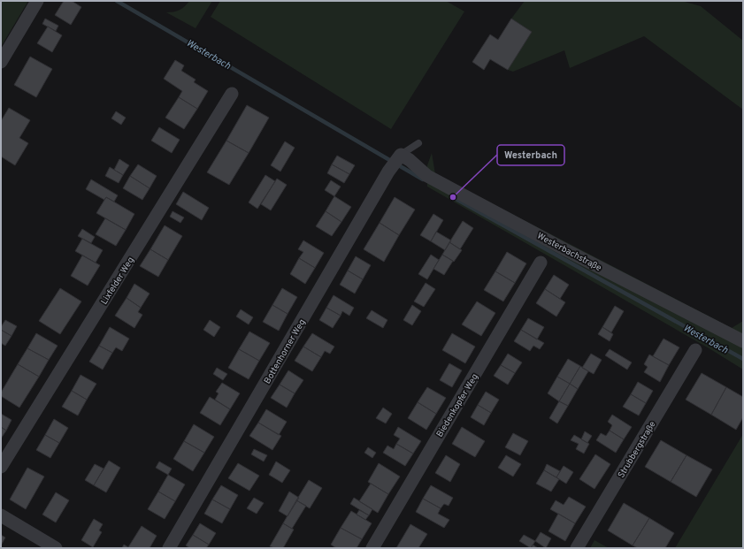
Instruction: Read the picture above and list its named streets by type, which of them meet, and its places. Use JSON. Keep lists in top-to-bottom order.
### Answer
{
  "streets": {
    "street": [
      "Westerbachstraße",
      "Lixfelder Weg",
      "Bottenhorner Weg",
      "Biedenkopfer Weg",
      "Strubbergstraße"
    ]
  },
  "crossings": [
    ["Westerbachstraße", "Bottenhorner Weg"]
  ],
  "water": ["Westerbach"],
  "places": ["Westerbach"]
}
